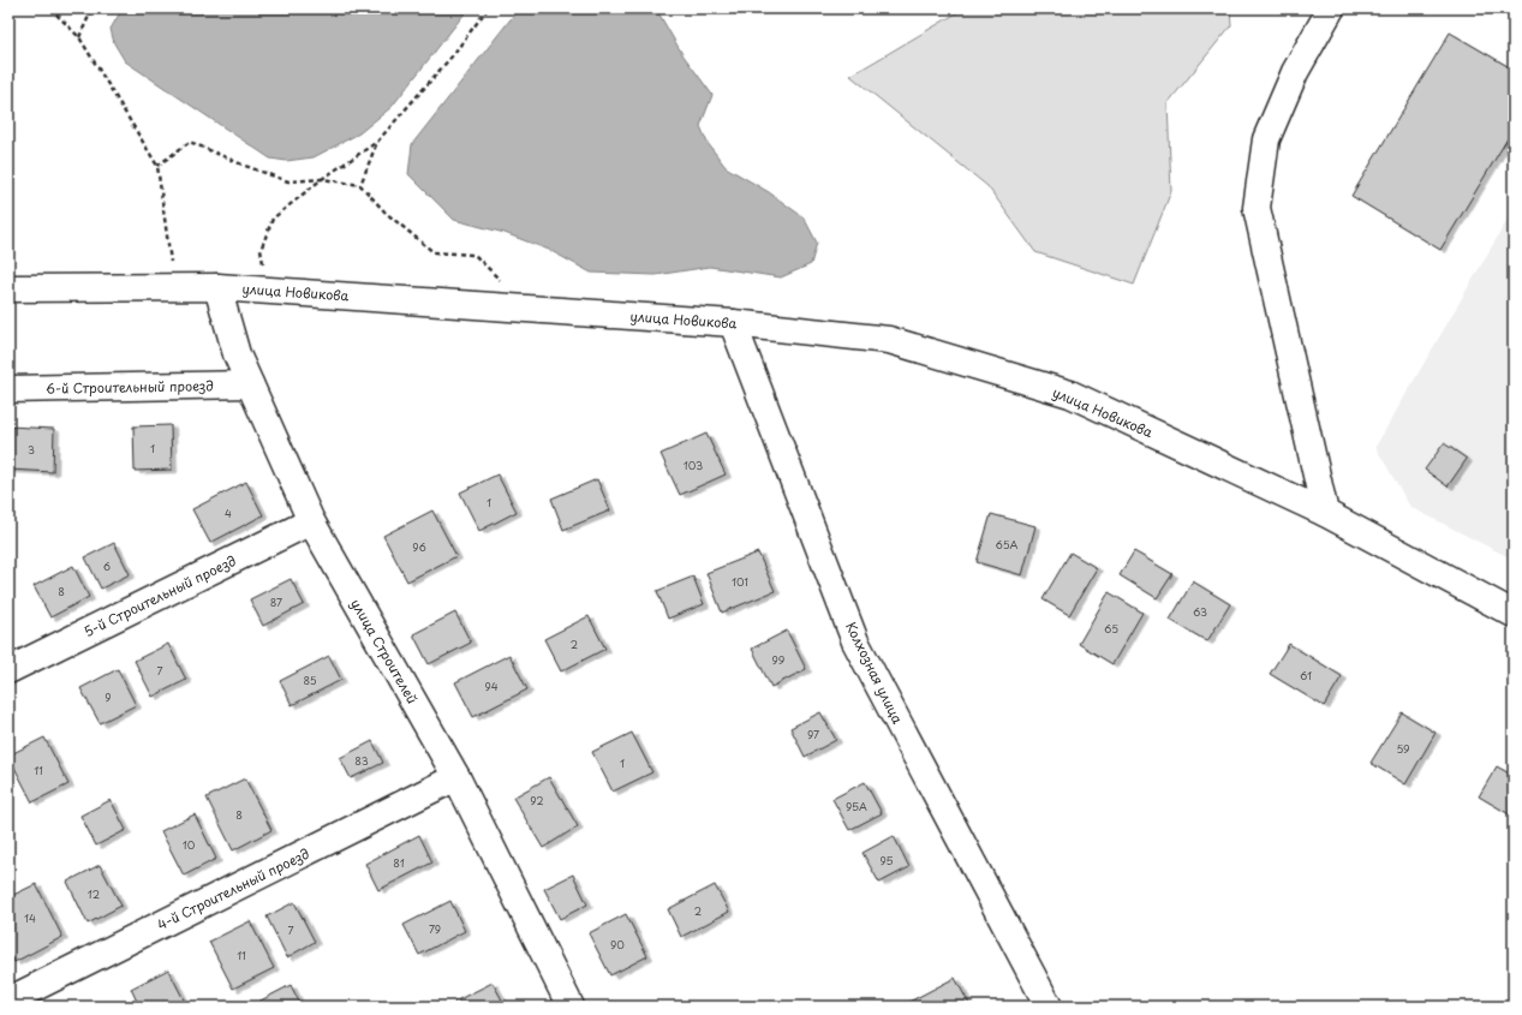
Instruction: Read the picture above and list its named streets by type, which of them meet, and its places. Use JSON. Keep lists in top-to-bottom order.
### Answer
{
  "streets": {
    "street": [
      "улица Новикова",
      "6-й Строительный проезд",
      "5-й Строительный проезд",
      "улица Строителей",
      "Колхозная улица",
      "4-й Строительный проезд"
    ]
  },
  "crossings": [
    ["улица Новикова", "улица Строителей"],
    ["улица Новикова", "Колхозная улица"],
    ["6-й Строительный проезд", "улица Строителей"],
    ["5-й Строительный проезд", "улица Строителей"],
    ["улица Строителей", "4-й Строительный проезд"]
  ],
  "house_numbers": [
    "1",
    "3",
    "103",
    "1",
    "4",
    "65А",
    "96",
    "6",
    "101",
    "8",
    "87",
    "63",
    "65",
    "2",
    "99",
    "7",
    "61",
    "85",
    "94",
    "9",
    "97",
    "59",
    "83",
    "1",
    "11",
    "92",
    "95А",
    "8",
    "10",
    "95",
    "81",
    "12",
    "2",
    "14",
    "79",
    "7",
    "90",
    "11"
  ]
}
